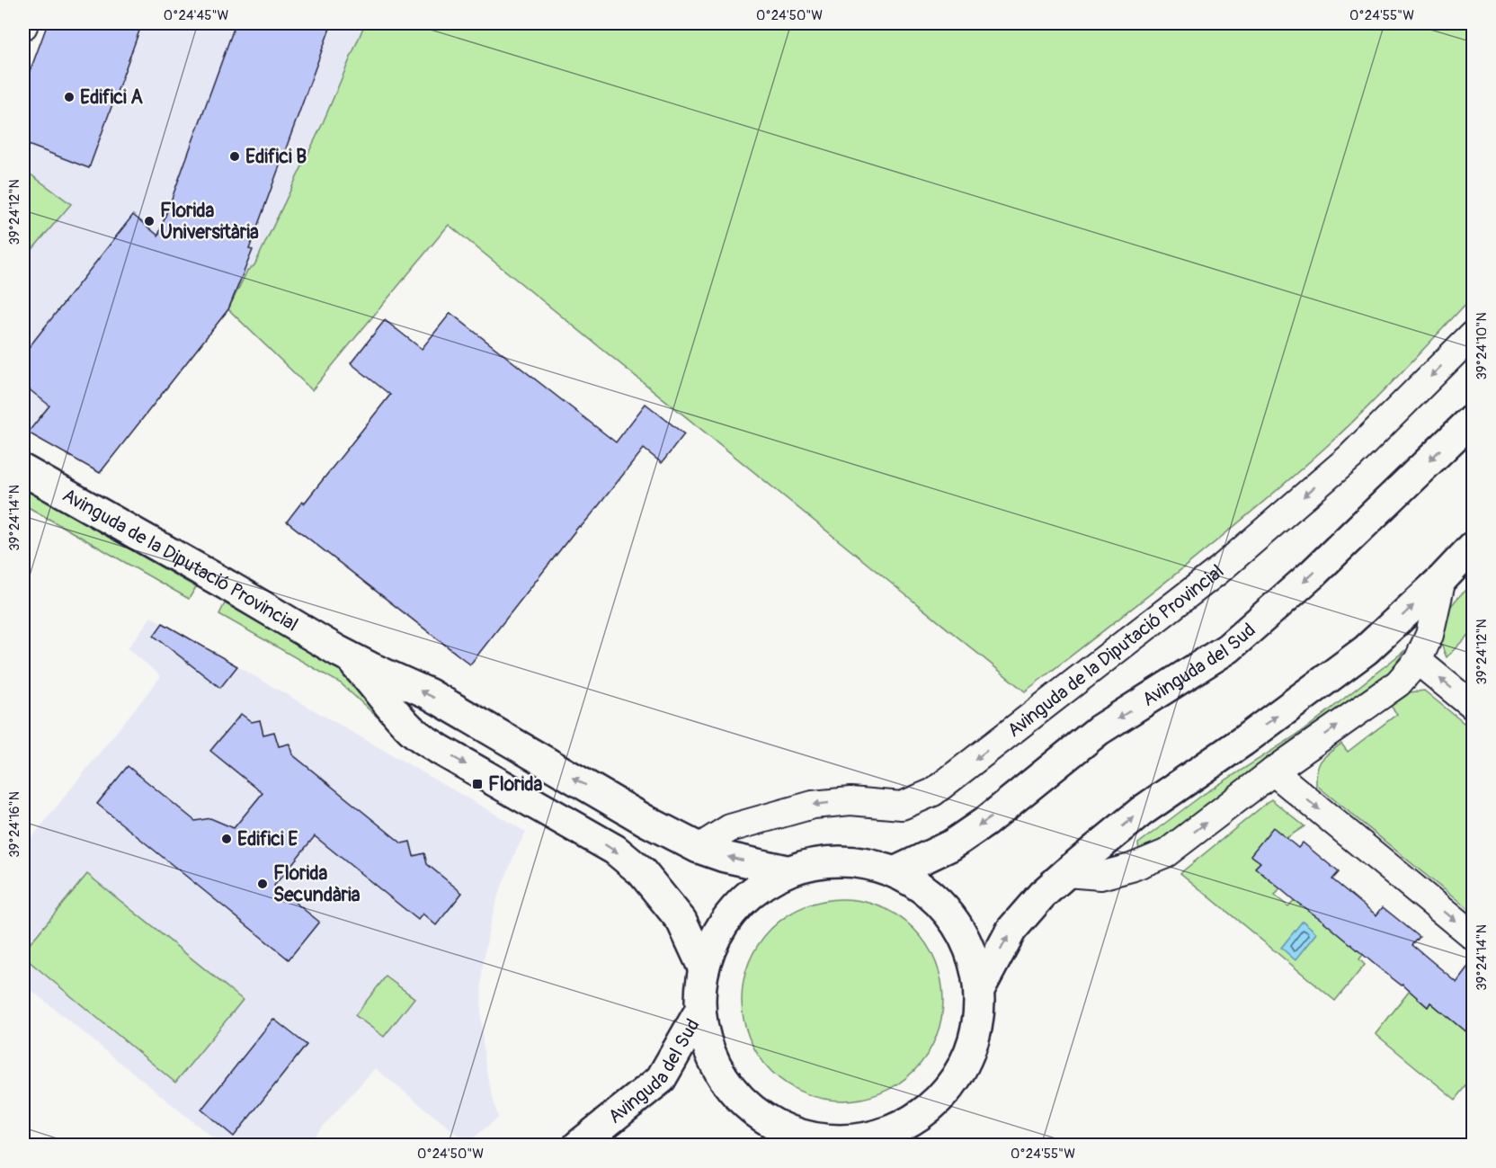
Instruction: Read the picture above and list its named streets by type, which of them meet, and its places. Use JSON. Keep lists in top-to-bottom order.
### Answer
{
  "streets": {
    "main road": ["Avinguda de la Diputació Provincial", "Avinguda del Sud"]
  },
  "places": {
    "other": [
      "Edifici A",
      "Edifici B",
      "Florida Universitària",
      "Edifici E",
      "Florida Secundària"
    ],
    "transit": ["Florida"]
  },
  "coordinates": [
    "0°24'45\"W",
    "0°24'50\"W",
    "0°24'55\"W",
    "39°24'12\"N",
    "39°24'10\"N",
    "39°24'14\"N",
    "39°24'16\"N"
  ]
}
